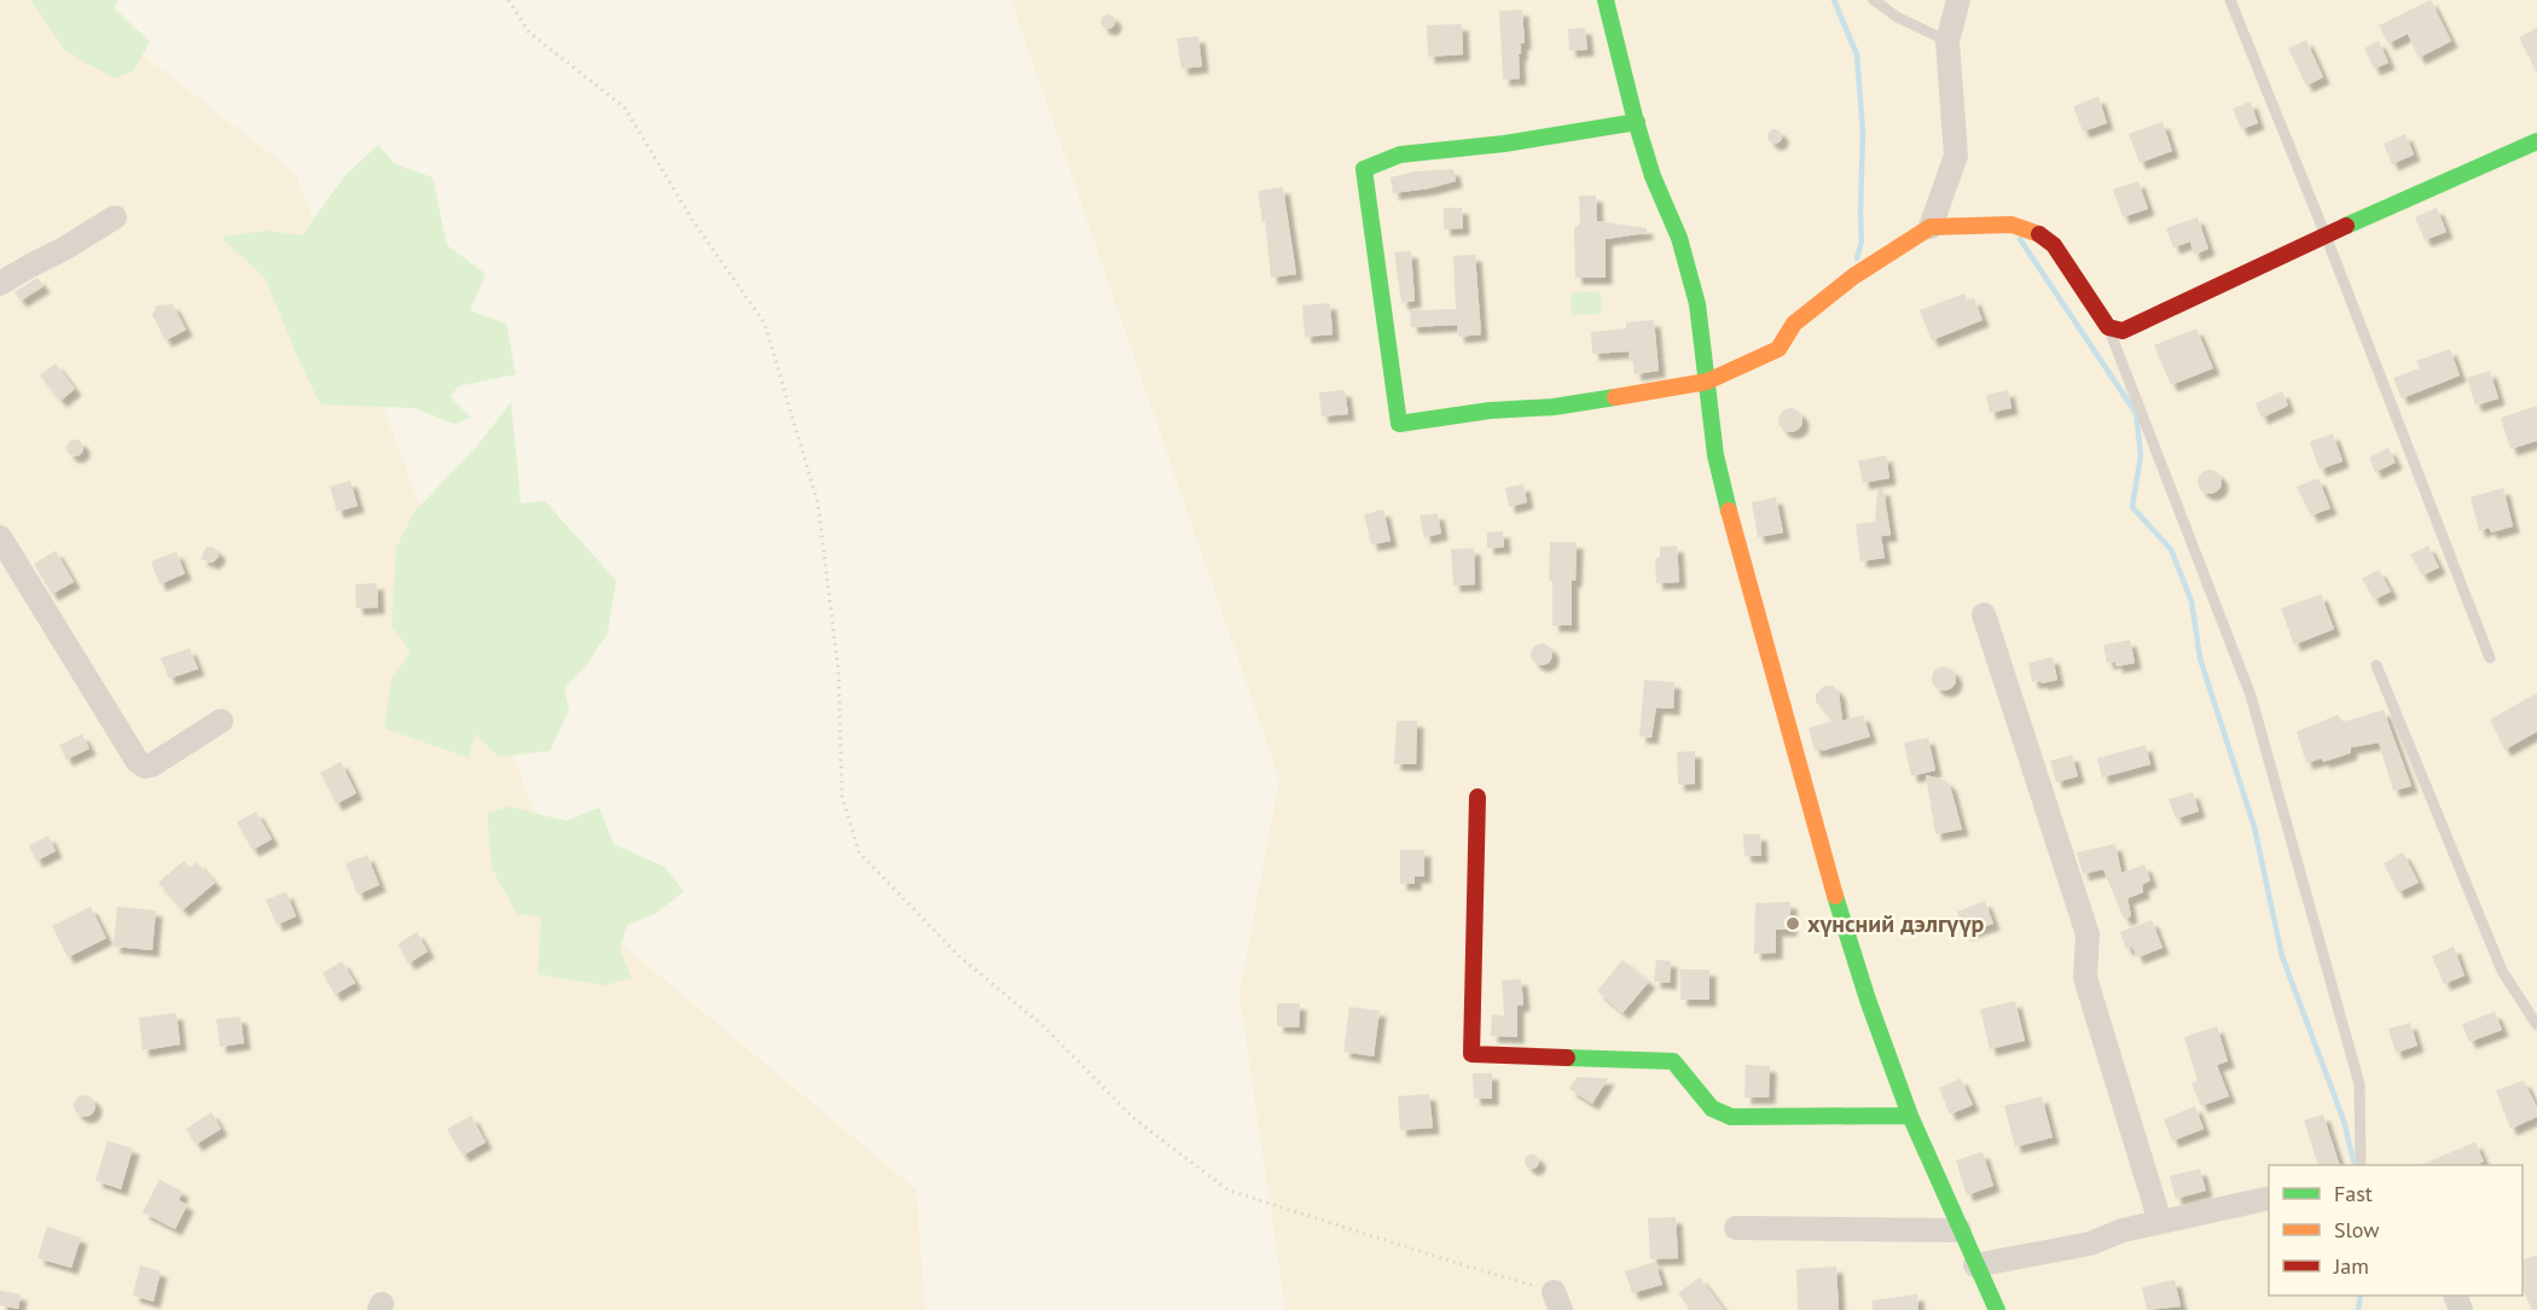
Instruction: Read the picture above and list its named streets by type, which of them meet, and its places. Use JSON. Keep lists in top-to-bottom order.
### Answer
{
  "places": ["хүнсний дэлгүүр"],
  "legend": ["Fast", "Slow", "Jam"]
}
